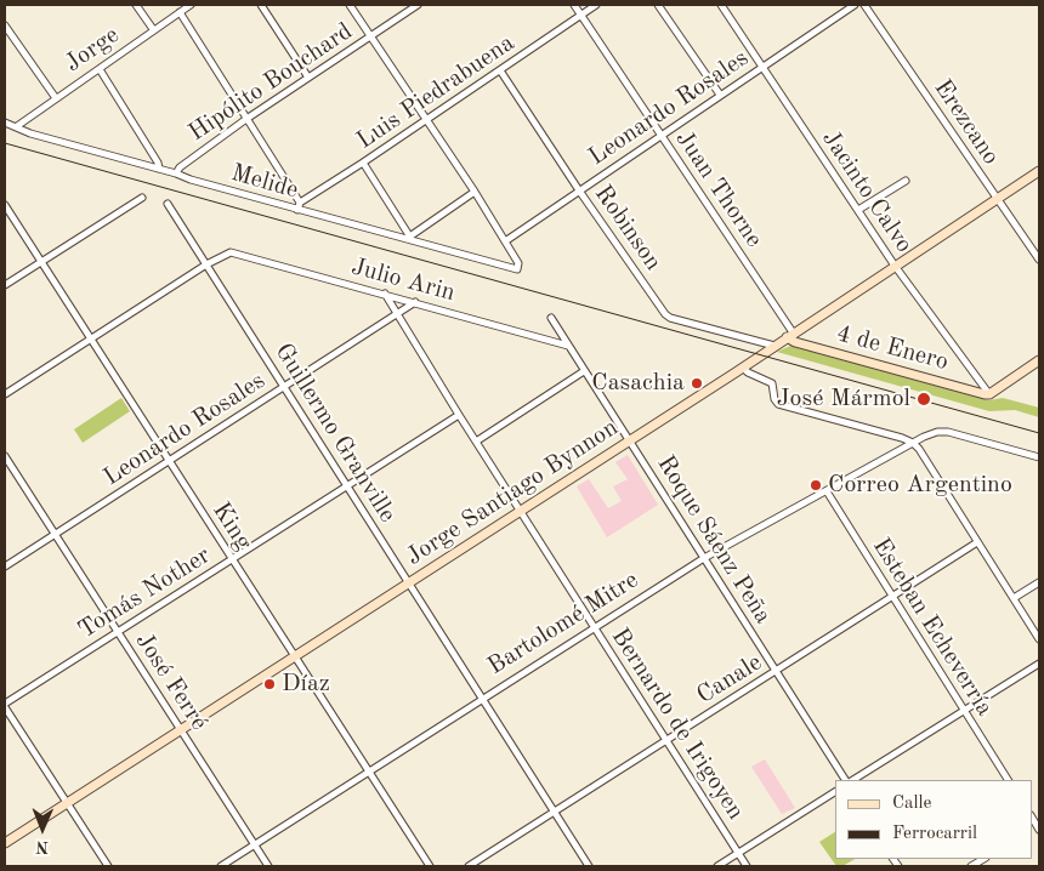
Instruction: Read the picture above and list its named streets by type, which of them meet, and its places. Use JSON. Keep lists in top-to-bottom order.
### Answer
{
  "streets": {
    "street": [
      "Jorge",
      "Hipólito Bouchard",
      "Luis Piedrabuena",
      "Leonardo Rosales",
      "Erezcano",
      "Melide",
      "Juan Thorne",
      "Jacinto Calvo",
      "Robinson",
      "Julio Arin",
      "4 de Enero",
      "Guillermo Granville",
      "Jorge Santiago Bynnon",
      "King",
      "Roque Sáenz Peña",
      "Tomás Nother",
      "Bartolomé Mitre",
      "Esteban Echeverría",
      "Canale",
      "José Ferré",
      "Bernardo de Irigoyen"
    ]
  },
  "crossings": [
    ["Jorge", "Melide"],
    ["Hipólito Bouchard", "Melide"],
    ["Luis Piedrabuena", "Melide"],
    ["Luis Piedrabuena", "Juan Thorne"],
    ["Luis Piedrabuena", "Robinson"],
    ["Leonardo Rosales", "Melide"],
    ["Leonardo Rosales", "Juan Thorne"],
    ["Leonardo Rosales", "Jacinto Calvo"],
    ["Leonardo Rosales", "Robinson"],
    ["Leonardo Rosales", "Julio Arin"],
    ["Leonardo Rosales", "Guillermo Granville"],
    ["Leonardo Rosales", "King"],
    ["Leonardo Rosales", "José Ferré"],
    ["Leonardo Rosales", "Bernardo de Irigoyen"],
    ["Erezcano", "Jorge Santiago Bynnon"],
    ["Juan Thorne", "4 de Enero"],
    ["Juan Thorne", "Jorge Santiago Bynnon"],
    ["Jacinto Calvo", "4 de Enero"],
    ["Jacinto Calvo", "Jorge Santiago Bynnon"],
    ["Robinson", "Jorge Santiago Bynnon"],
    ["Julio Arin", "Guillermo Granville"],
    ["Julio Arin", "Roque Sáenz Peña"],
    ["Julio Arin", "Bernardo de Irigoyen"],
    ["4 de Enero", "Jorge Santiago Bynnon"],
    ["Guillermo Granville", "Jorge Santiago Bynnon"],
    ["Guillermo Granville", "Tomás Nother"],
    ["Guillermo Granville", "Bartolomé Mitre"],
    ["Guillermo Granville", "Canale"],
    ["Jorge Santiago Bynnon", "King"],
    ["Jorge Santiago Bynnon", "Roque Sáenz Peña"],
    ["Jorge Santiago Bynnon", "José Ferré"],
    ["Jorge Santiago Bynnon", "Bernardo de Irigoyen"],
    ["King", "Tomás Nother"],
    ["King", "Bartolomé Mitre"],
    ["Roque Sáenz Peña", "Bartolomé Mitre"],
    ["Roque Sáenz Peña", "Canale"],
    ["Tomás Nother", "José Ferré"],
    ["Tomás Nother", "Bernardo de Irigoyen"],
    ["Bartolomé Mitre", "Esteban Echeverría"],
    ["Bartolomé Mitre", "José Ferré"],
    ["Bartolomé Mitre", "Bernardo de Irigoyen"],
    ["Esteban Echeverría", "Canale"],
    ["Canale", "Bernardo de Irigoyen"]
  ],
  "places": [
    "Casachia",
    "José Mármol",
    "Correo Argentino",
    "Díaz"
  ],
  "legend": ["Calle", "Ferrocarril"],
  "north": "bottom"
}
